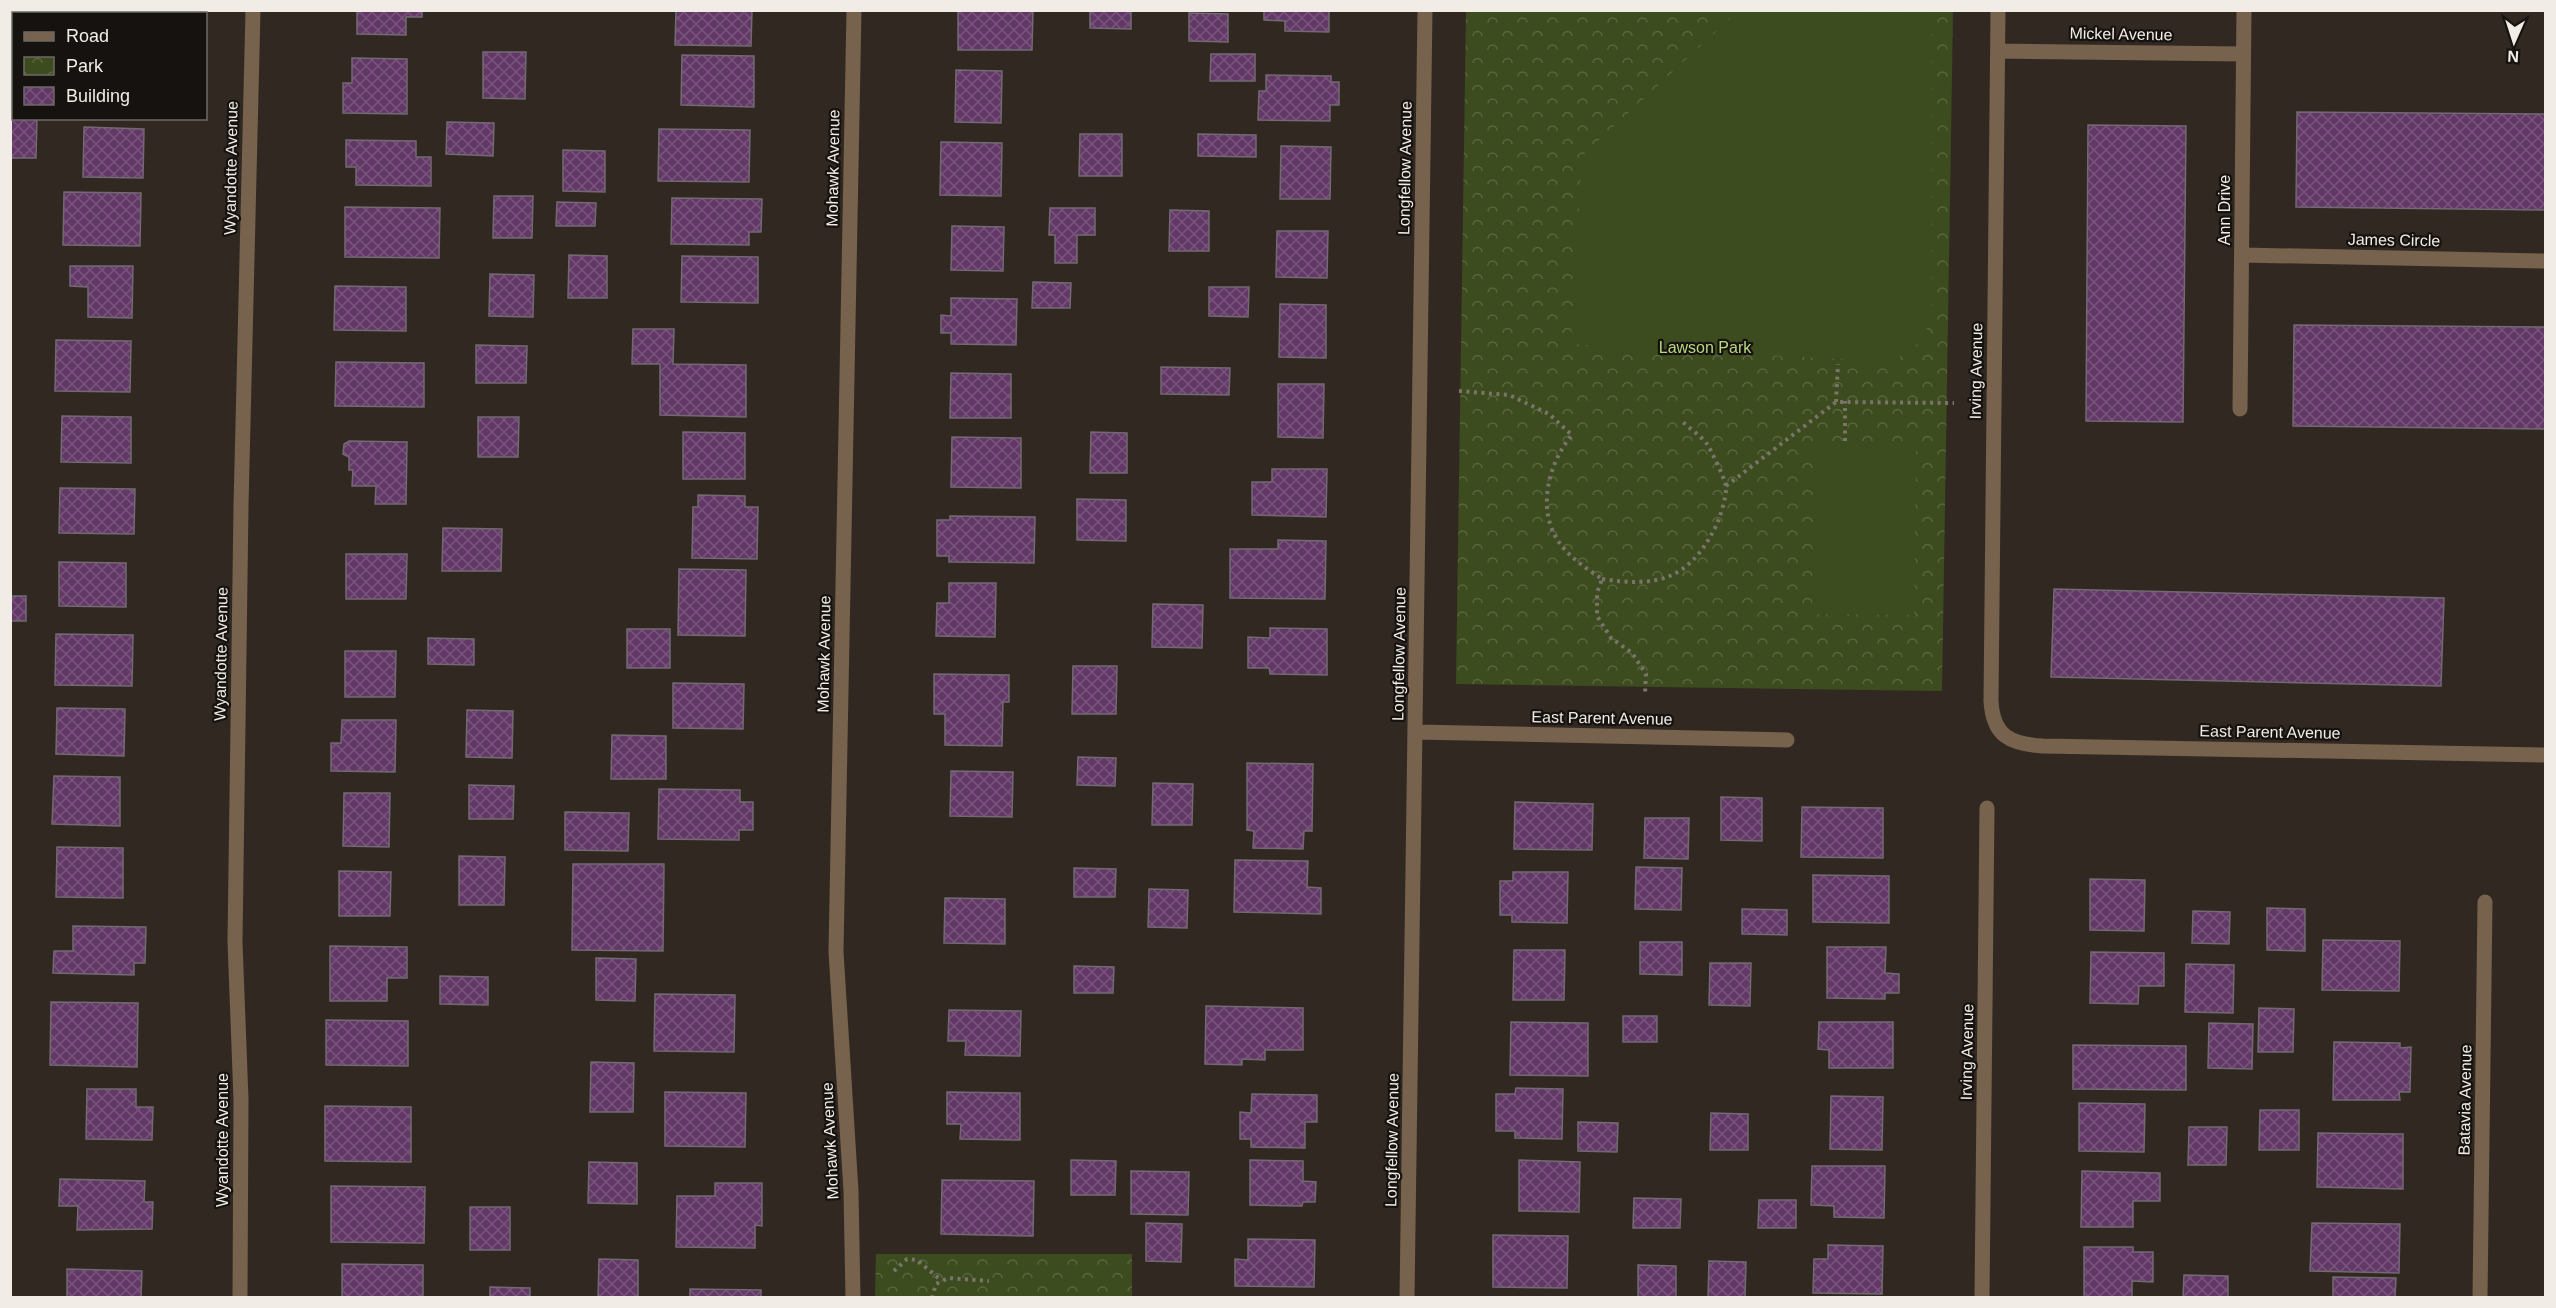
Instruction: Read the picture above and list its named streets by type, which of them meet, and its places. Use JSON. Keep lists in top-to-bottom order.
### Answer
{
  "streets": {
    "street": [
      "Mickel Avenue",
      "Wyandotte Avenue",
      "Mohawk Avenue",
      "Longfellow Avenue",
      "Ann Drive",
      "James Circle",
      "Irving Avenue",
      "East Parent Avenue",
      "Batavia Avenue"
    ]
  },
  "crossings": [
    ["Mickel Avenue", "Ann Drive"],
    ["Mickel Avenue", "Irving Avenue"],
    ["Longfellow Avenue", "East Parent Avenue"],
    ["Ann Drive", "James Circle"],
    ["Irving Avenue", "East Parent Avenue"]
  ],
  "parks": ["Lawson Park"],
  "legend": ["Road", "Park", "Building"],
  "north": "bottom"
}
